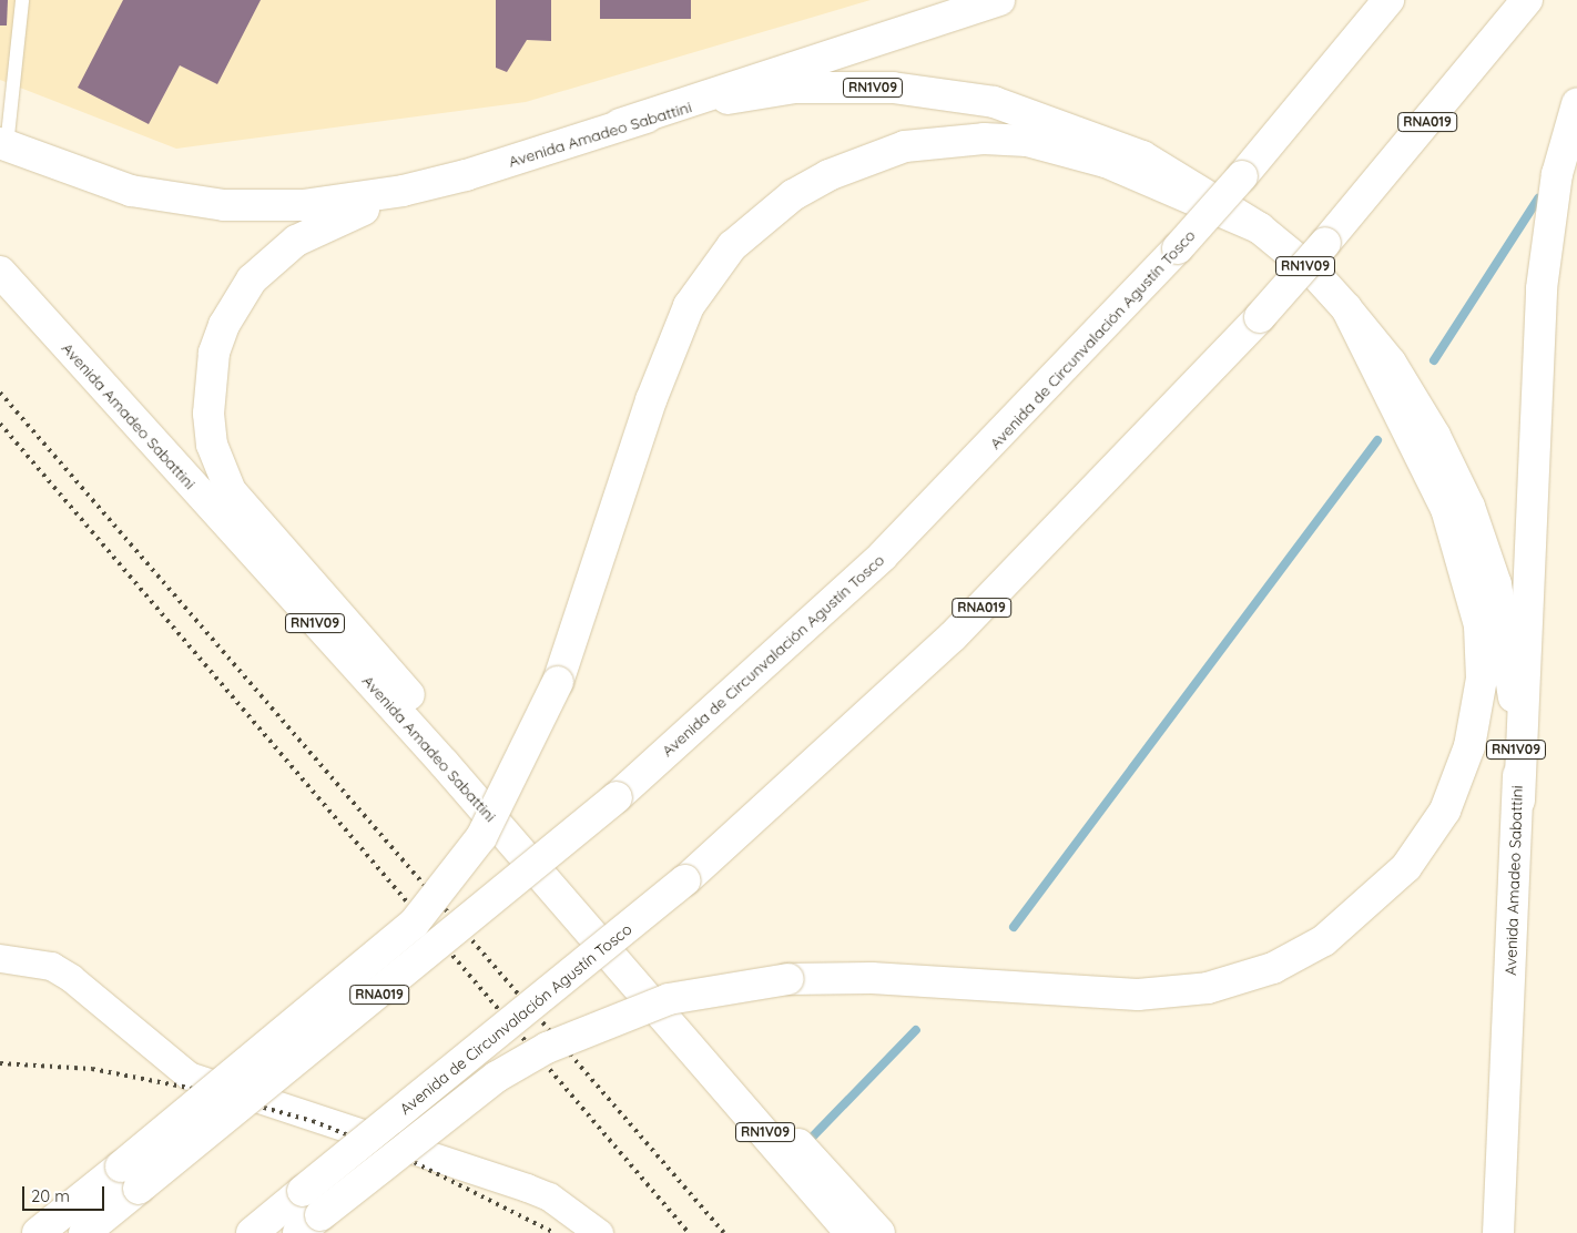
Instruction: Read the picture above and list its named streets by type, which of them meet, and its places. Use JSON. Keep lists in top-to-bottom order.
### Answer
{
  "streets": {
    "main road": [
      "RN1V09",
      "RNA019",
      "Avenida Amadeo Sabattini",
      "Avenida de Circunvalación Agustín Tosco"
    ]
  },
  "crossings": [
    ["Avenida Amadeo Sabattini", "Avenida de Circunvalación Agustín Tosco"]
  ],
  "scale_bar": "20 m"
}
